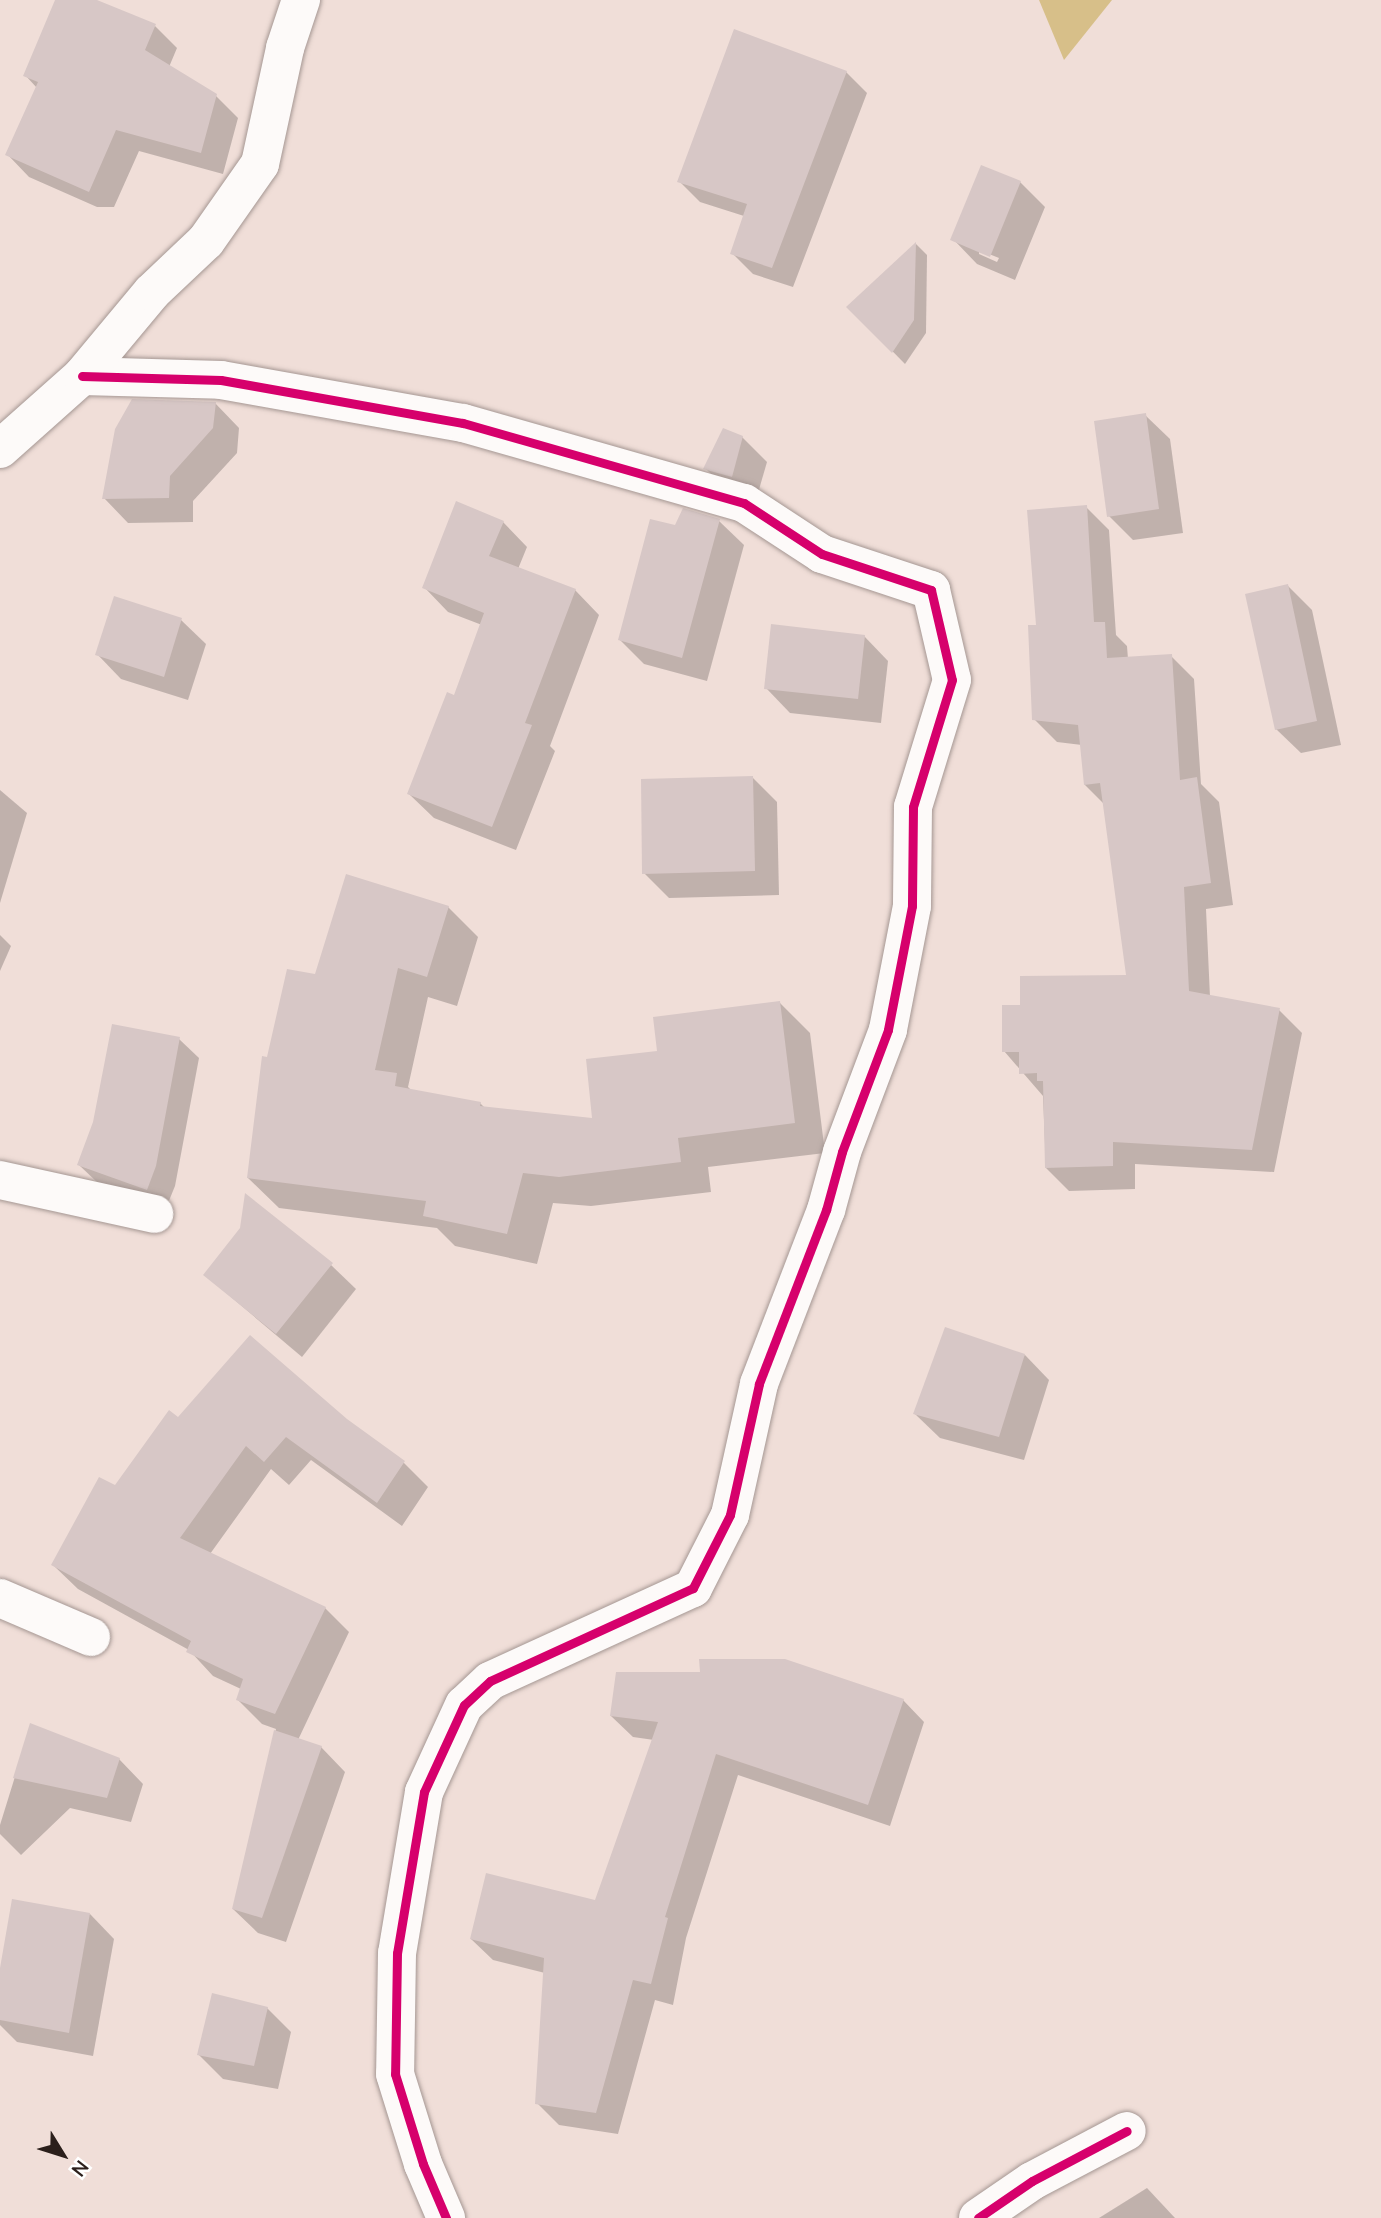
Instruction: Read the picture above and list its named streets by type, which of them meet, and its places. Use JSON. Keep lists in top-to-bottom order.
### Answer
{
  "north": "bottom right"
}
